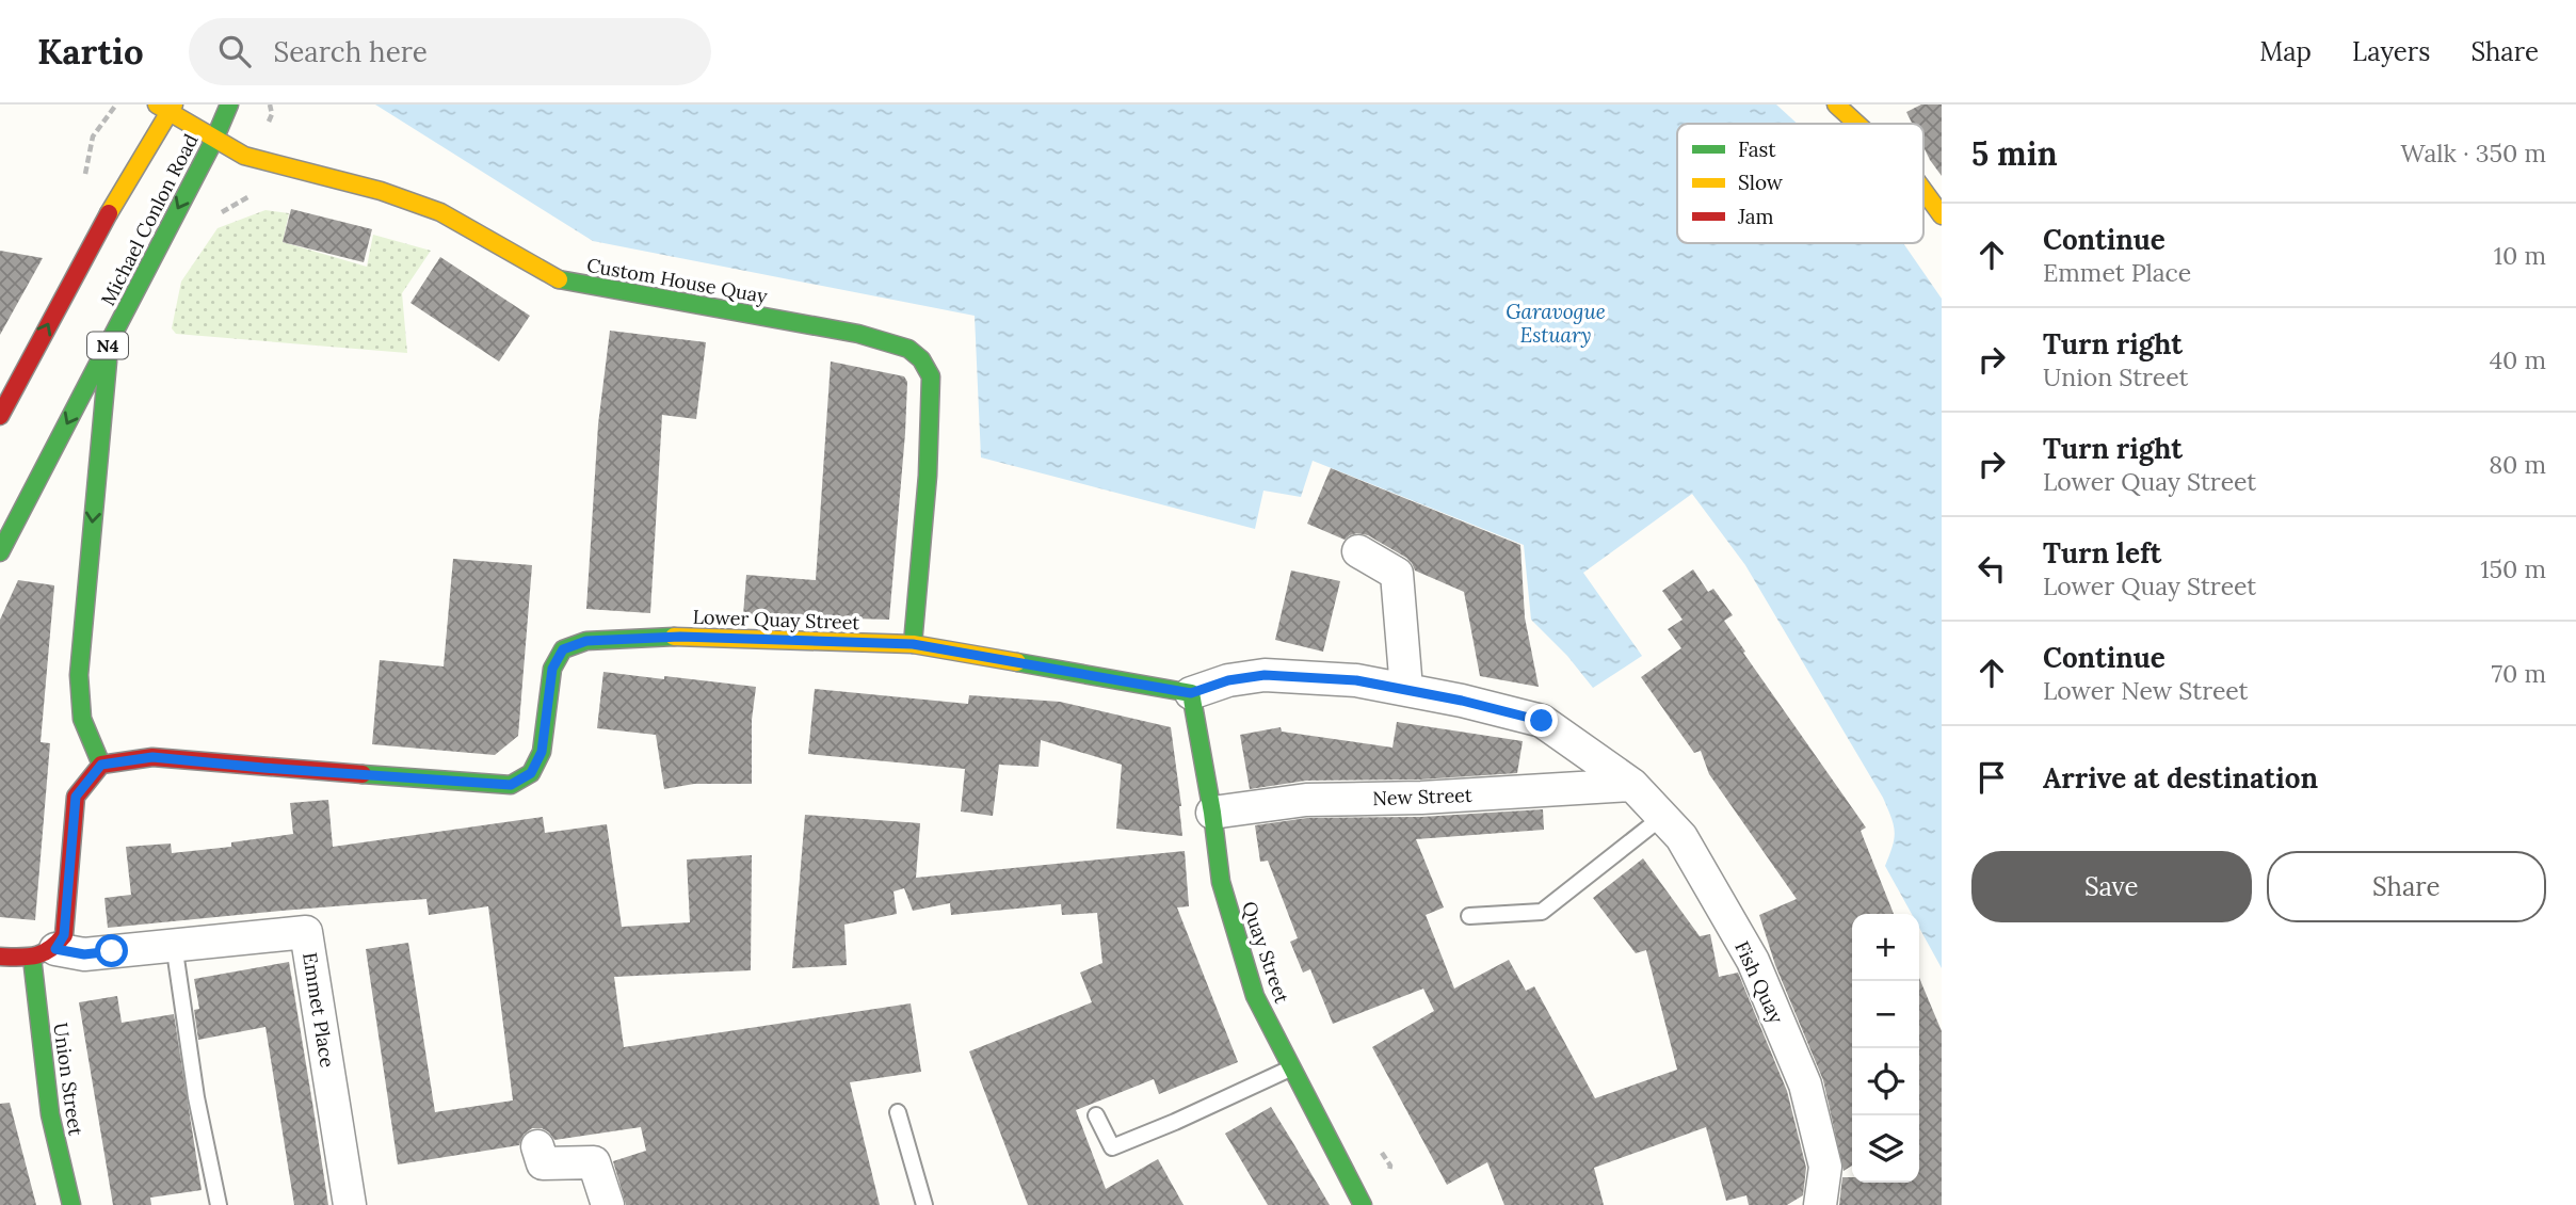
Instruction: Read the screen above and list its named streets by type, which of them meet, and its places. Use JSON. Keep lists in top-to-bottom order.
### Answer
{
  "streets": {
    "main road": [
      "Michael Conlon Road",
      "Custom House Quay",
      "N4",
      "Lower Quay Street",
      "Quay Street",
      "Union Street"
    ],
    "street": ["New Street", "Fish Quay", "Emmet Place"]
  },
  "crossings": [
    ["Michael Conlon Road", "Custom House Quay"],
    ["Michael Conlon Road", "N4"],
    ["Custom House Quay", "Lower Quay Street"],
    ["N4", "Lower Quay Street"],
    ["N4", "Union Street"],
    ["Lower Quay Street", "Quay Street"],
    ["Lower Quay Street", "Fish Quay"],
    ["Lower Quay Street", "Union Street"],
    ["New Street", "Quay Street"],
    ["New Street", "Fish Quay"],
    ["Quay Street", "Fish Quay"],
    ["Emmet Place", "Union Street"]
  ],
  "water": ["Garavogue Estuary"],
  "legend": ["Fast", "Slow", "Jam"],
  "page": {
    "header": "Kartio",
    "search": "Search here",
    "nav": ["Map", "Layers", "Share"],
    "heading": ["5 min", "Walk · 350 m"],
    "list": [
      ["Continue", "Emmet Place", "10 m"],
      ["Turn right", "Union Street", "40 m"],
      ["Turn right", "Lower Quay Street", "80 m"],
      ["Turn left", "Lower Quay Street", "150 m"],
      ["Continue", "Lower New Street", "70 m"],
      "Arrive at destination"
    ],
    "buttons": ["Save", "Share"],
    "map_buttons": ["+", "−"]
  }
}
